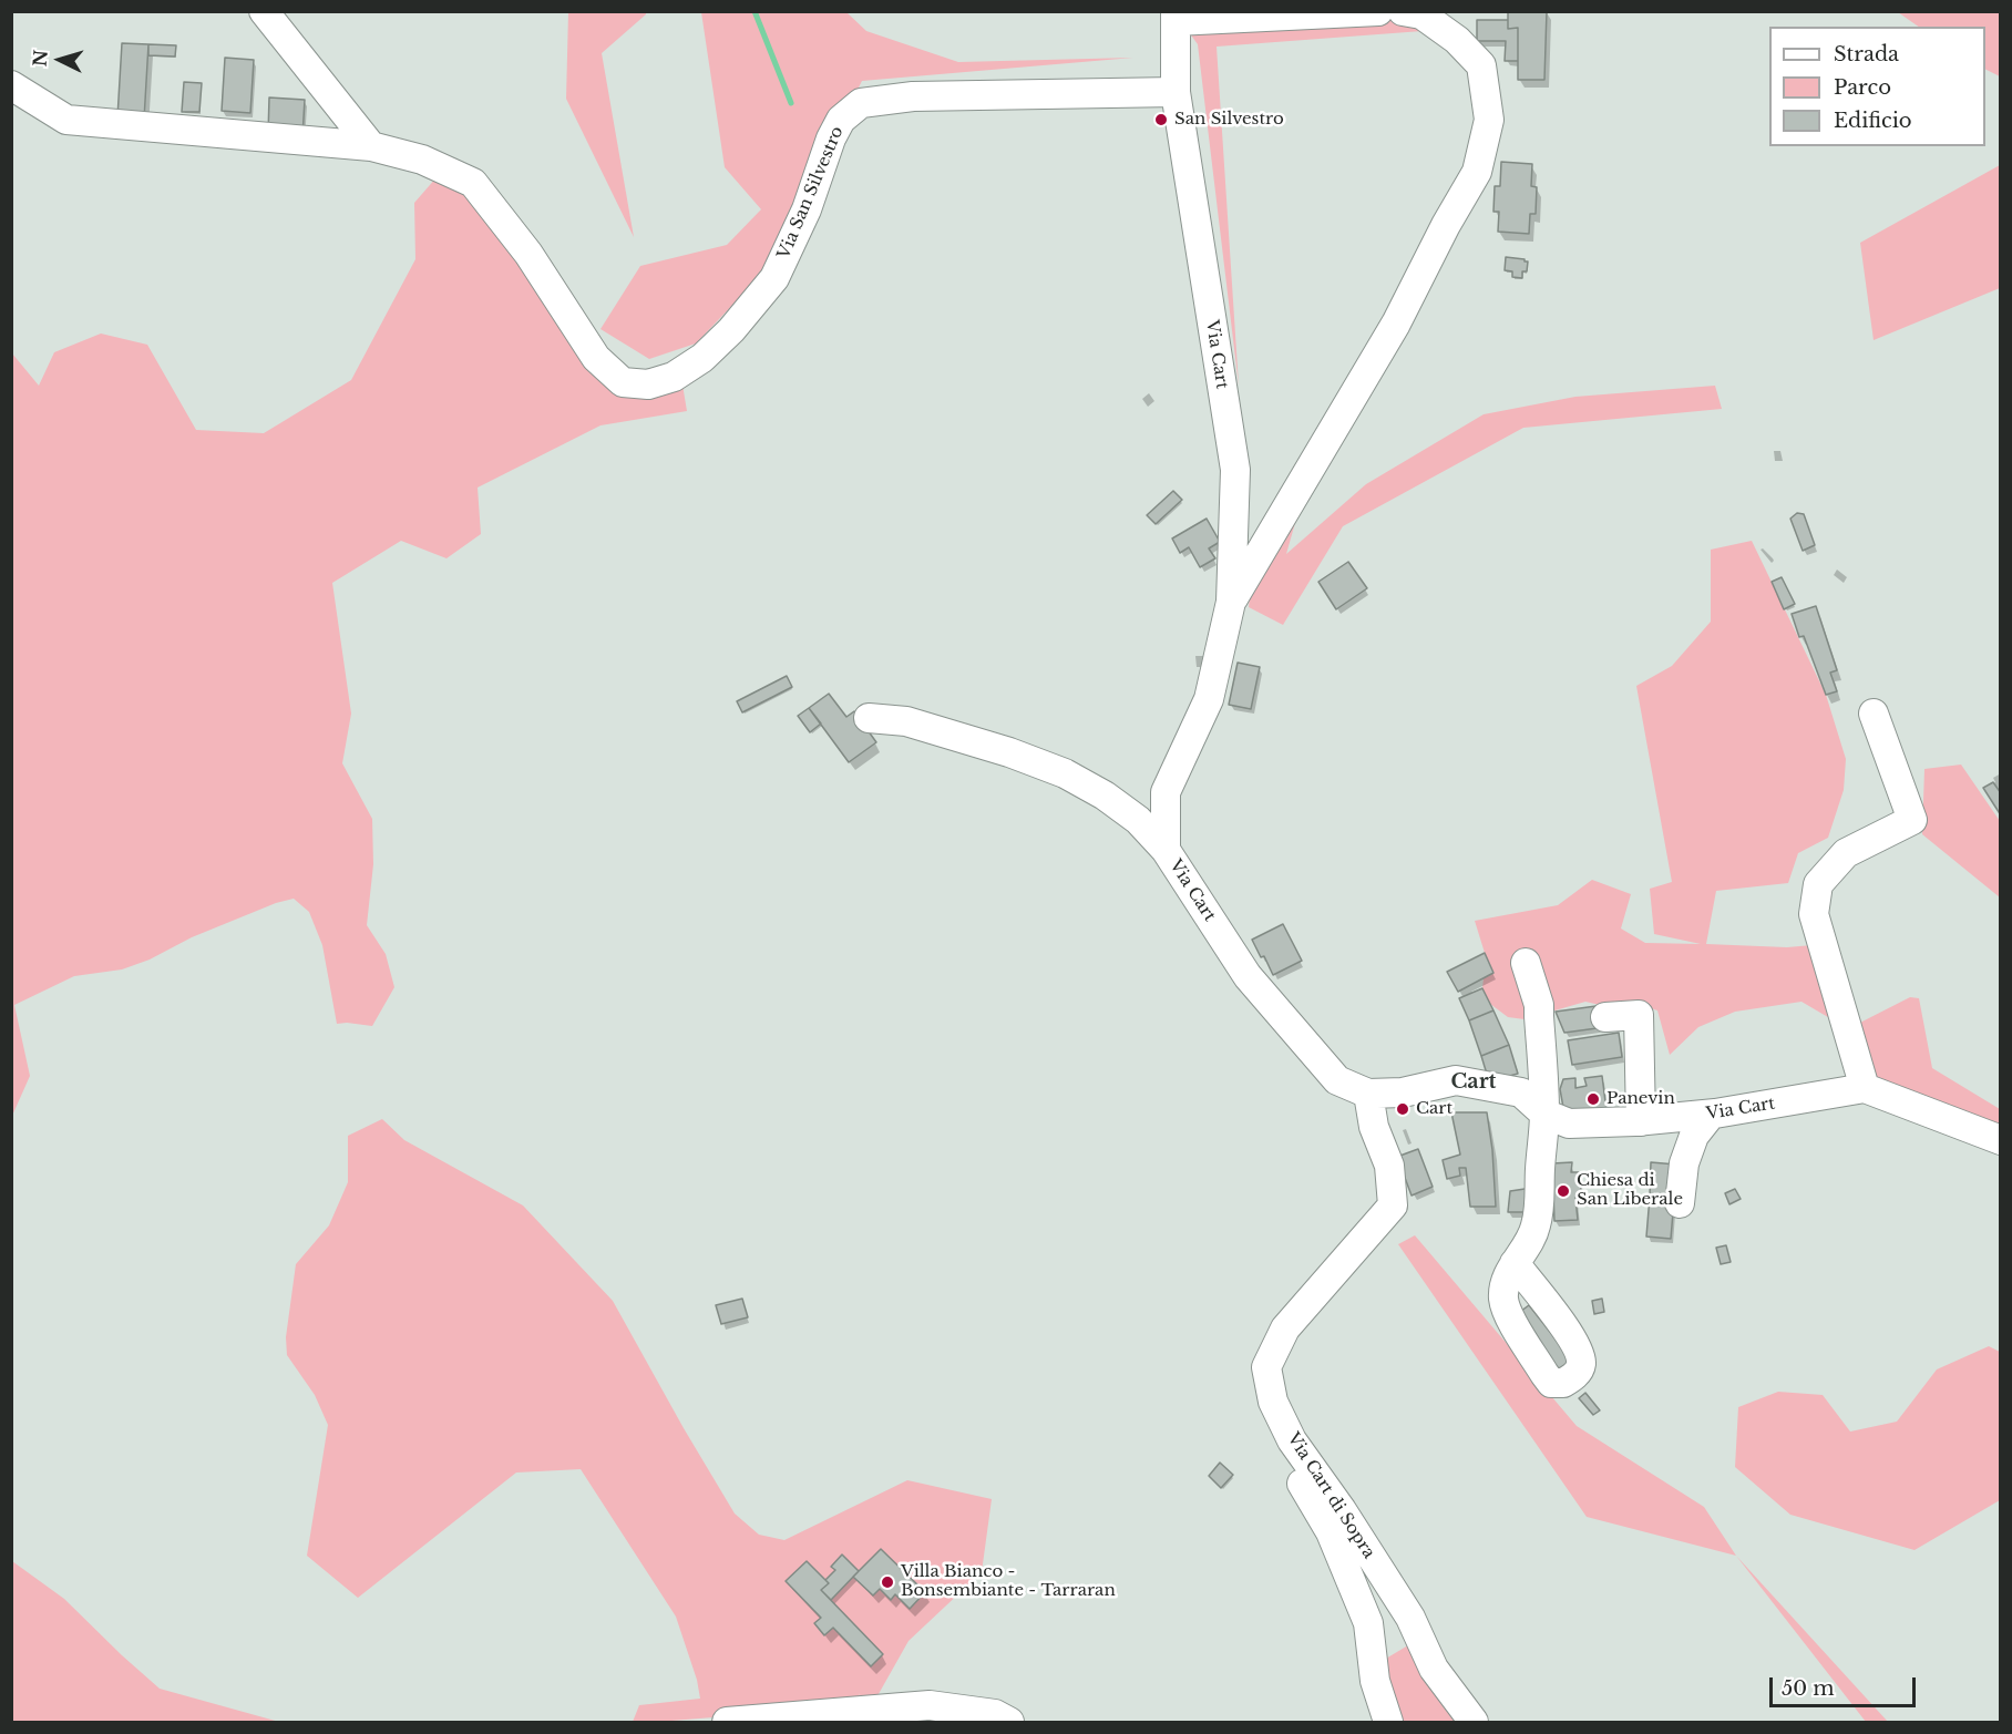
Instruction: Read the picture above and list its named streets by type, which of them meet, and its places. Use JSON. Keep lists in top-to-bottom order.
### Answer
{
  "streets": {
    "street": ["Via San Silvestro", "Via Cart", "Via Cart di Sopra"]
  },
  "crossings": [
    ["Via San Silvestro", "Via Cart"]
  ],
  "districts": ["Cart"],
  "places": [
    "San Silvestro",
    "Panevin",
    "Cart",
    "Chiesa di San Liberale",
    "Villa Bianco - Bonsembiante - Tarraran"
  ],
  "legend": ["Strada", "Parco", "Edificio"],
  "scale_bar": "50 m",
  "north": "left"
}
